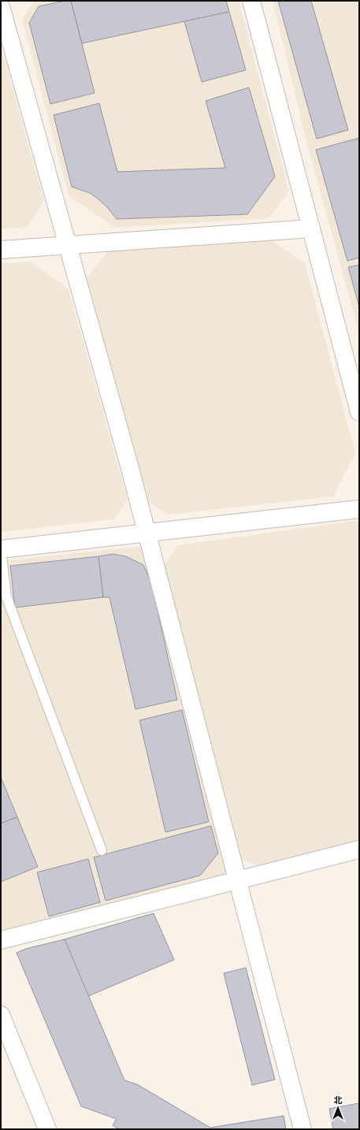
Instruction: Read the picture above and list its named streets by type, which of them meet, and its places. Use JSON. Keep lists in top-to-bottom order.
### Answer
{
  "north": "top"
}
